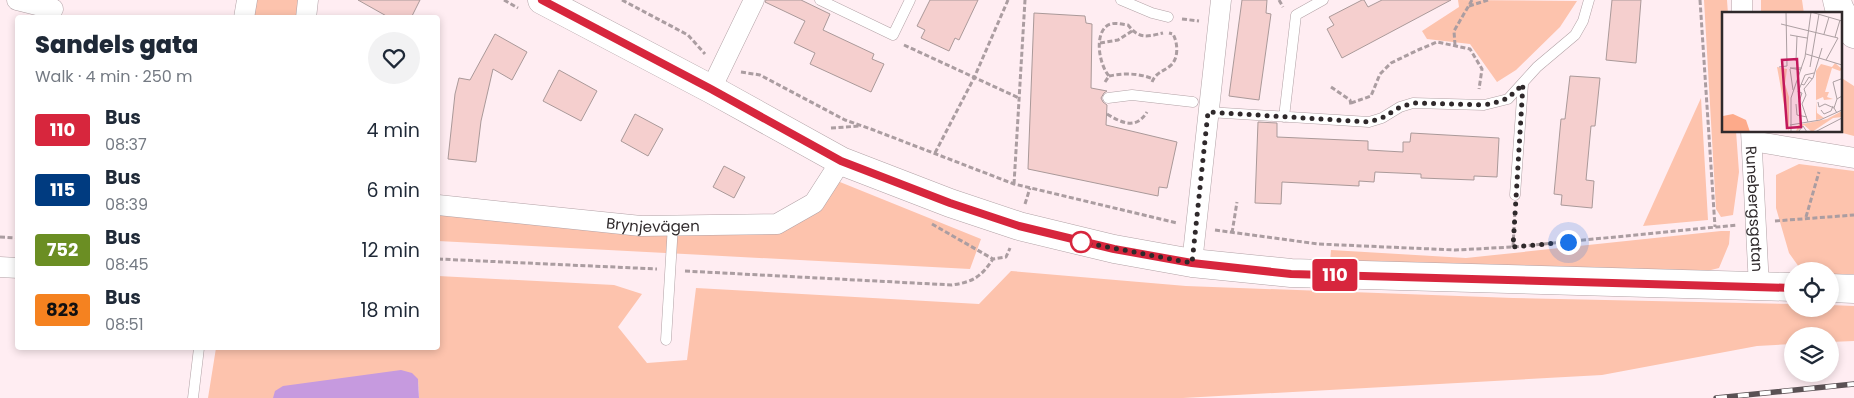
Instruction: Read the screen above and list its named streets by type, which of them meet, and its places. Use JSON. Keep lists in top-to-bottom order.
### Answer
{
  "streets": {
    "street": ["Runebergsgatan", "Brynjevägen"]
  },
  "lines": ["bus line 110"],
  "page": {
    "on_map": "110",
    "heading": ["Sandels gata", "Walk · 4 min · 250 m"],
    "list": [
      {
        "mark": "110",
        "name": "Bus",
        "note": "08:37",
        "value": "4 min"
      },
      {
        "mark": "115",
        "name": "Bus",
        "note": "08:39",
        "value": "6 min"
      },
      {
        "mark": "752",
        "name": "Bus",
        "note": "08:45",
        "value": "12 min"
      },
      {
        "mark": "823",
        "name": "Bus",
        "note": "08:51",
        "value": "18 min"
      }
    ]
  }
}
